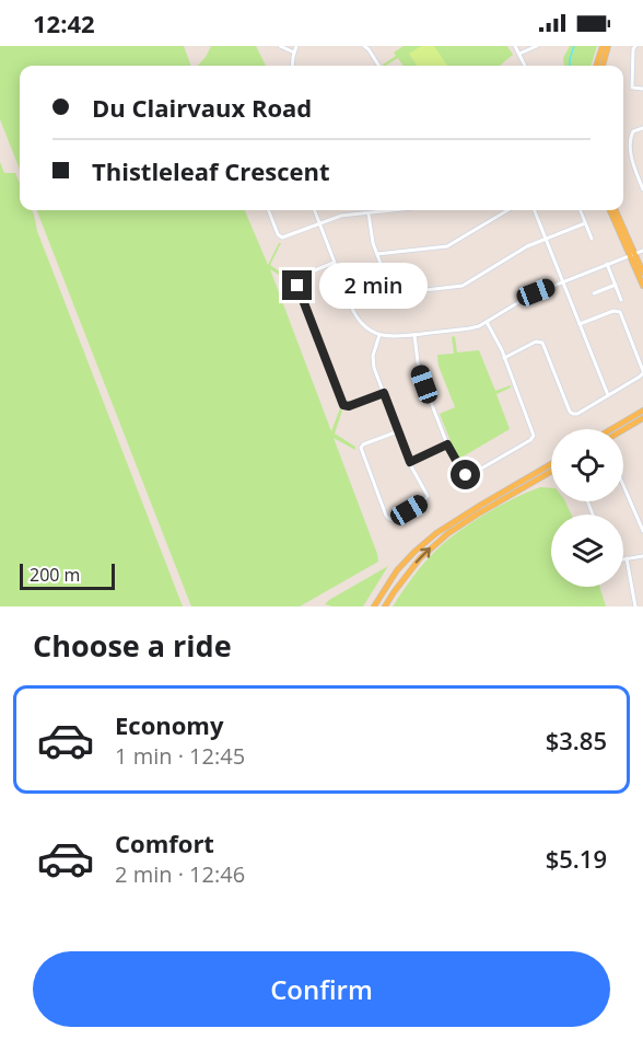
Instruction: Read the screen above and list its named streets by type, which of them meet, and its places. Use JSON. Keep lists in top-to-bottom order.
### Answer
{
  "scale_bar": "200 m",
  "page": {
    "status": "12:42",
    "banner": ["Du Clairvaux Road", "Thistleleaf Crescent"],
    "bubble": "2 min",
    "scale": "200 m",
    "heading": "Choose a ride",
    "list": [
      {
        "name": "Economy",
        "note": "1 min · 12:45",
        "value": "$3.85"
      },
      {
        "name": "Comfort",
        "note": "2 min · 12:46",
        "value": "$5.19"
      }
    ],
    "buttons": "Confirm"
  }
}
